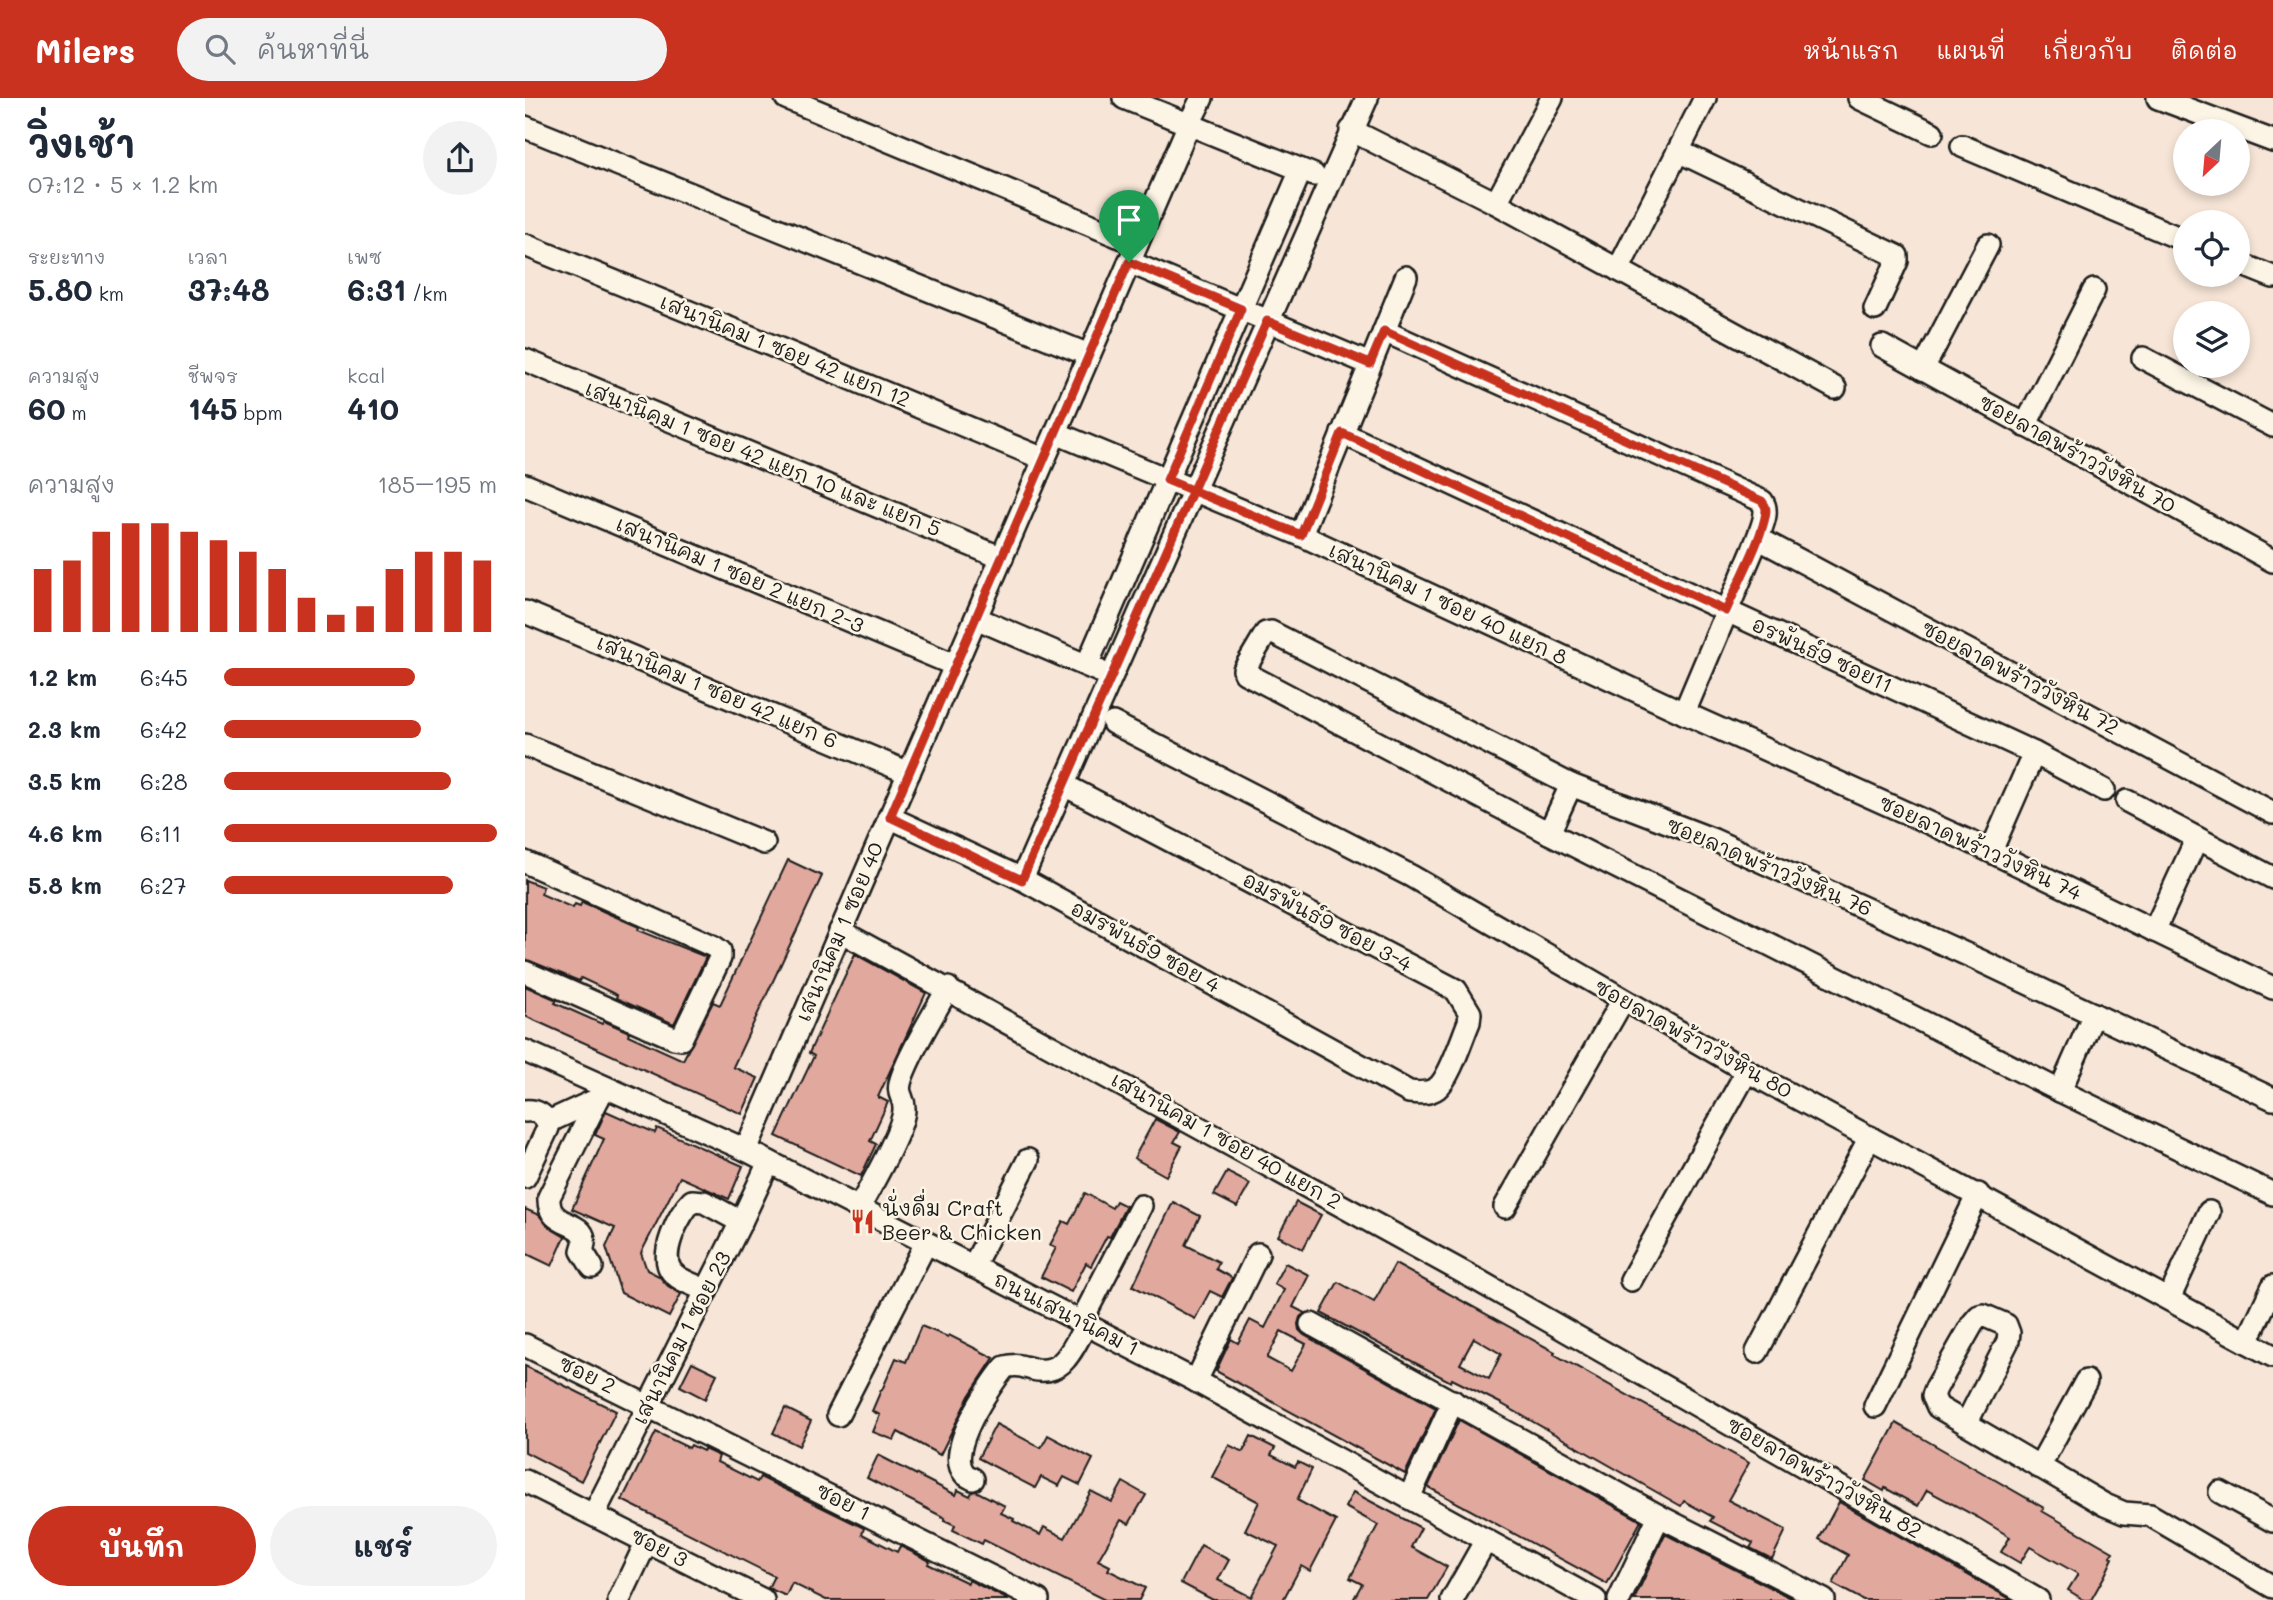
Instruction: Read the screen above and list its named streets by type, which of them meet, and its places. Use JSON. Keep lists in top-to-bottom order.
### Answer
{
  "streets": {
    "street": [
      "เสนานิคม 1 ซอย 42 แยก 12",
      "ซอยลาดพร้าววังหิน 70",
      "เสนานิคม 1 ซอย 42 แยก 10 และ แยก 5",
      "เสนานิคม 1 ซอย 2 แยก 2-3",
      "เสนานิคม 1 ซอย 40 แยก 8",
      "อรพันธ์9 ซอย11",
      "ซอยลาดพร้าววังหิน 72",
      "เสนานิคม 1 ซอย 42 แยก 6",
      "ซอยลาดพร้าววังหิน 74",
      "ซอยลาดพร้าววังหิน 76",
      "อมรพันธ์9 ซอย 3-4",
      "เสนานิคม 1 ซอย 40",
      "อมรพันธ์9 ซอย 4",
      "ซอยลาดพร้าววังหิน 80",
      "เสนานิคม 1 ซอย 40 แยก 2",
      "ถนนเสนานิคม 1",
      "เสนานิคม 1 ซอย 23",
      "ซอย 2",
      "ซอยลาดพร้าววังหิน 82",
      "ซอย 1",
      "ซอย 3"
    ]
  },
  "crossings": [
    ["เสนานิคม 1 ซอย 42 แยก 12", "เสนานิคม 1 ซอย 40"],
    ["เสนานิคม 1 ซอย 42 แยก 10 และ แยก 5", "เสนานิคม 1 ซอย 40"],
    ["เสนานิคม 1 ซอย 2 แยก 2-3", "เสนานิคม 1 ซอย 40"],
    ["เสนานิคม 1 ซอย 40 แยก 8", "ซอยลาดพร้าววังหิน 74"],
    ["เสนานิคม 1 ซอย 40 แยก 8", "เสนานิคม 1 ซอย 40"],
    ["เสนานิคม 1 ซอย 42 แยก 6", "เสนานิคม 1 ซอย 40"],
    ["อมรพันธ์9 ซอย 3-4", "อมรพันธ์9 ซอย 4"],
    ["เสนานิคม 1 ซอย 40", "อมรพันธ์9 ซอย 4"],
    ["เสนานิคม 1 ซอย 40", "เสนานิคม 1 ซอย 40 แยก 2"],
    ["เสนานิคม 1 ซอย 40", "ถนนเสนานิคม 1"],
    ["เสนานิคม 1 ซอย 40 แยก 2", "ซอยลาดพร้าววังหิน 82"],
    ["ถนนเสนานิคม 1", "เสนานิคม 1 ซอย 23"],
    ["เสนานิคม 1 ซอย 23", "ซอย 2"],
    ["เสนานิคม 1 ซอย 23", "ซอย 1"],
    ["เสนานิคม 1 ซอย 23", "ซอย 3"],
    ["ซอย 2", "ซอย 1"]
  ],
  "places": {
    "restaurant": ["นั่งดื่ม Craft Beer & Chicken"]
  },
  "north": "bottom left",
  "page": {
    "header": "Milers",
    "search": "ค้นหาที่นี่",
    "nav": [
      "หน้าแรก",
      "แผนที่",
      "เกี่ยวกับ",
      "ติดต่อ"
    ],
    "heading": ["วิ่งเช้า", "07:12 · 5 × 1.2 km"],
    "stats": [
      ["ระยะทาง", "5.80 km"],
      ["เวลา", "37:48"],
      ["เพซ", "6:31 /km"],
      ["ความสูง", "60 m"],
      ["ชีพจร", "145 bpm"],
      ["kcal", "410"]
    ],
    "chart": ["ความสูง", "185–195 m"],
    "list": [
      {
        "name": "1.2 km",
        "note": "6:45"
      },
      {
        "name": "2.3 km",
        "note": "6:42"
      },
      {
        "name": "3.5 km",
        "note": "6:28"
      },
      {
        "name": "4.6 km",
        "note": "6:11"
      },
      {
        "name": "5.8 km",
        "note": "6:27"
      }
    ],
    "buttons": ["บันทึก", "แชร์"]
  }
}
